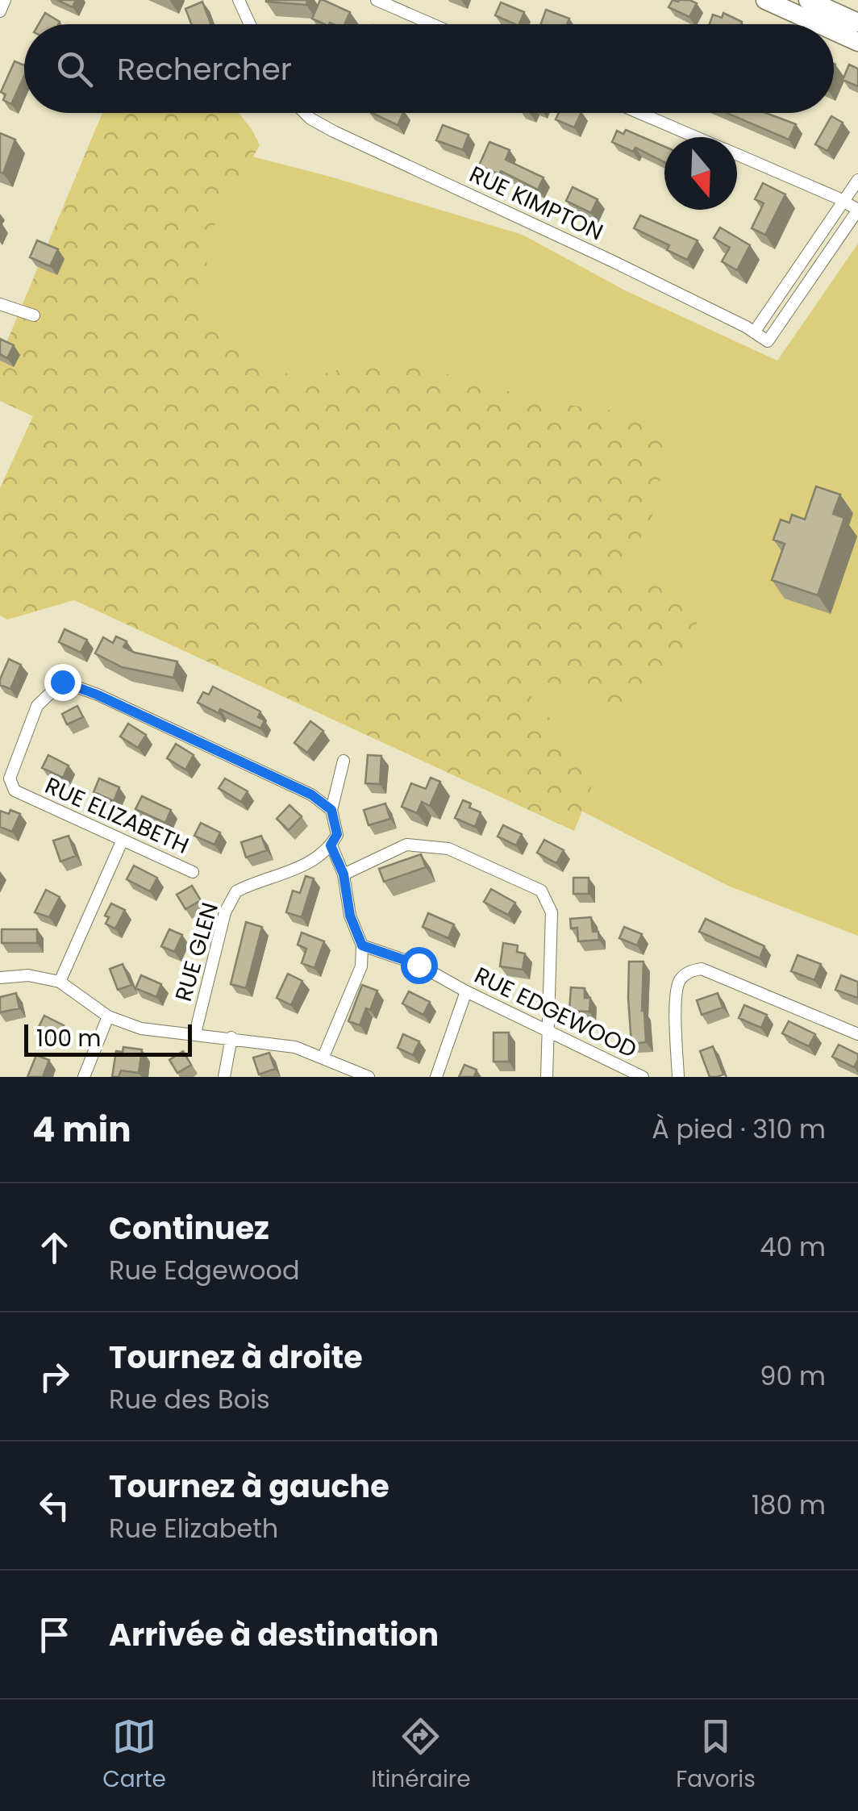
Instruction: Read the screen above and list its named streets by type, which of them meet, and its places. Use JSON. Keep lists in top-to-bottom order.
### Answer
{
  "streets": {
    "street": [
      "RUE KIMPTON",
      "RUE ELIZABETH",
      "RUE GLEN",
      "RUE EDGEWOOD"
    ]
  },
  "scale_bar": "100 m",
  "north": "bottom",
  "page": {
    "search": "Rechercher",
    "scale": "100 m",
    "heading": ["4 min", "À pied · 310 m"],
    "list": [
      ["Continuez", "Rue Edgewood", "40 m"],
      ["Tournez à droite", "Rue des Bois", "90 m"],
      ["Tournez à gauche", "Rue Elizabeth", "180 m"],
      "Arrivée à destination"
    ],
    "nav": ["Carte", "Itinéraire", "Favoris"]
  }
}
